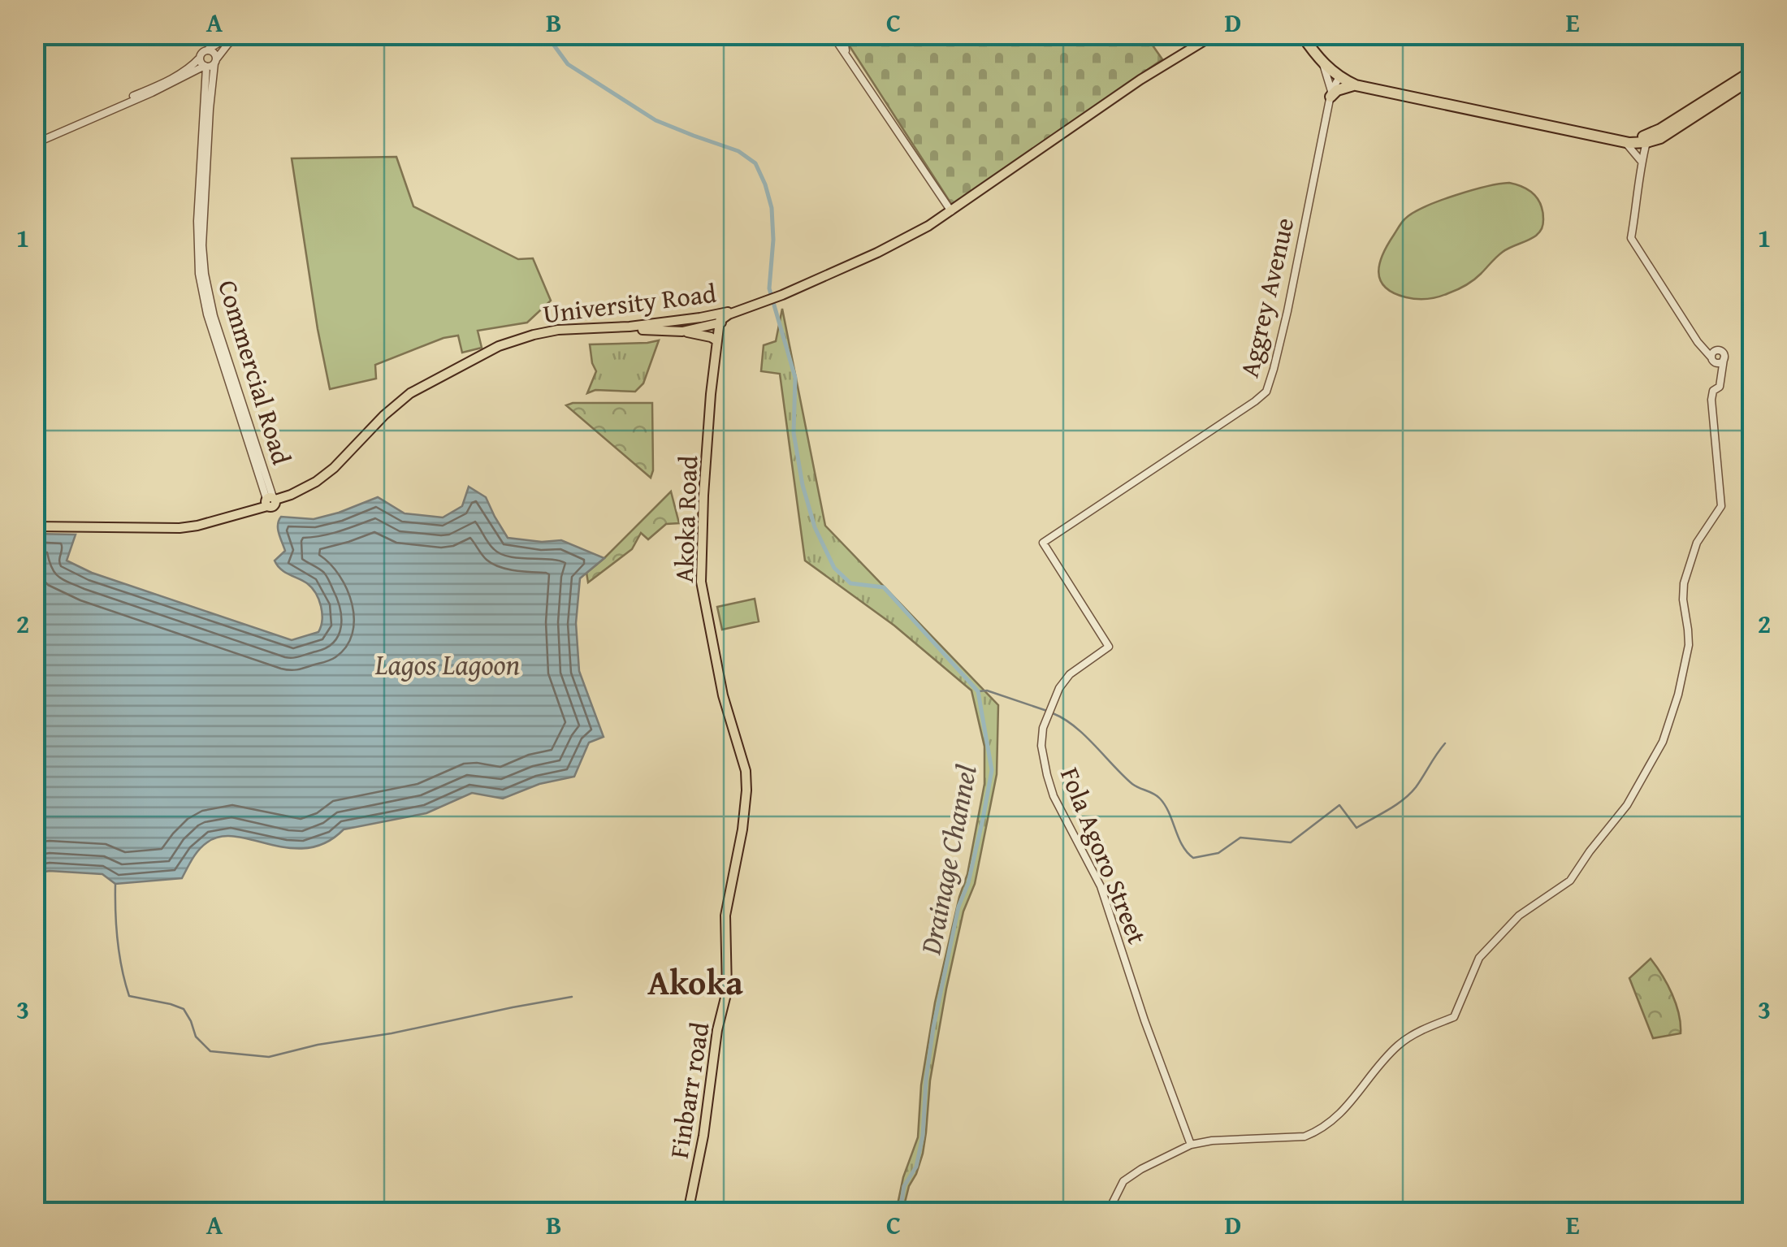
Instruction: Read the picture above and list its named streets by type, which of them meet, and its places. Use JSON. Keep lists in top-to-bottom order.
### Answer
{
  "streets": {
    "main road": ["University Road", "Akoka Road", "Finbarr road"],
    "street": ["Aggrey Avenue", "Commercial Road", "Fola Agoro Street"]
  },
  "crossings": [
    ["Aggrey Avenue", "Fola Agoro Street"],
    ["University Road", "Commercial Road"],
    ["University Road", "Akoka Road"],
    ["Akoka Road", "Finbarr road"]
  ],
  "districts": ["Akoka"],
  "water": ["Lagos Lagoon", "Drainage Channel"],
  "grid": {
    "columns": [
      "A",
      "B",
      "C",
      "D",
      "E"
    ],
    "rows": ["1", "2", "3"]
  }
}
